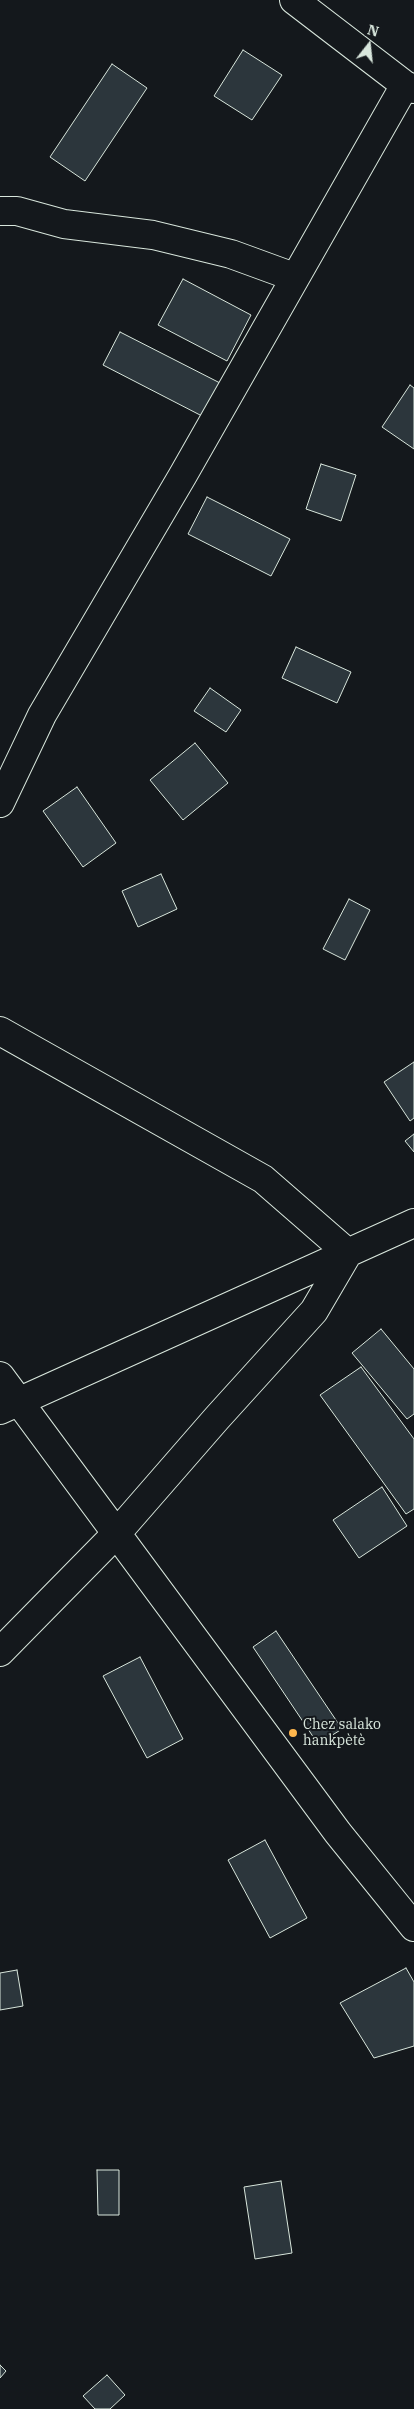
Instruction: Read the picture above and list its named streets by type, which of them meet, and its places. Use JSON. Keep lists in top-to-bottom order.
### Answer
{
  "places": ["Chez salako hankpètè"],
  "north": "top"
}
